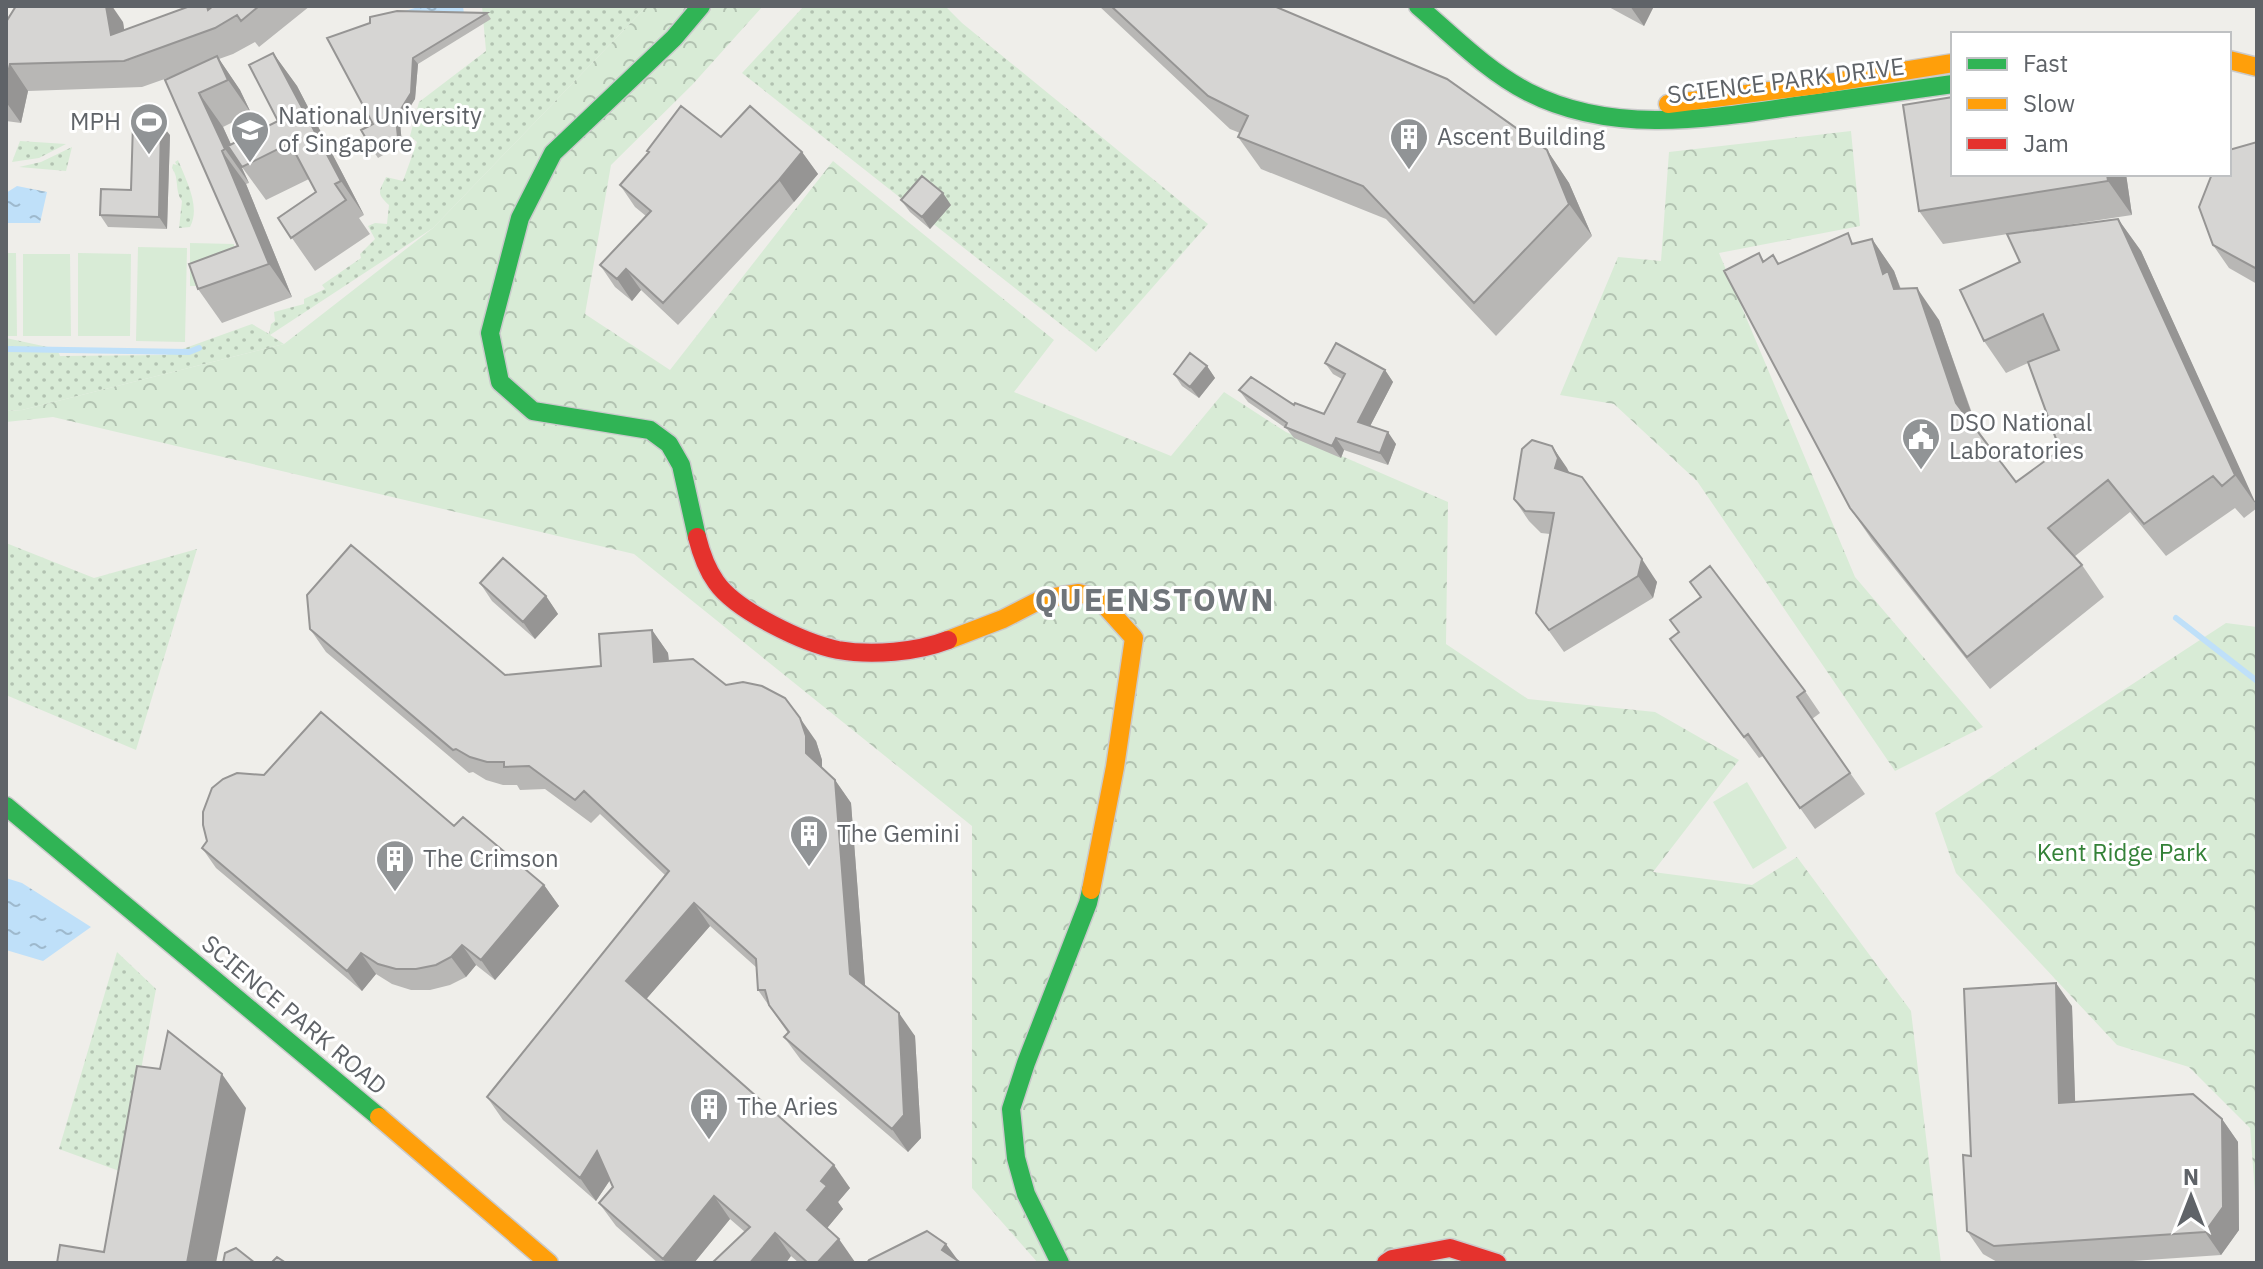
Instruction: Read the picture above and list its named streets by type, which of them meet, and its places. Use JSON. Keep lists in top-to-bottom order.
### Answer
{
  "streets": {
    "street": ["SCIENCE PARK DRIVE", "SCIENCE PARK ROAD"]
  },
  "districts": ["QUEENSTOWN"],
  "parks": ["Kent Ridge Park"],
  "places": {
    "sports": ["MPH"],
    "school or university": ["National University of Singapore"],
    "building": [
      "Ascent Building",
      "The Gemini",
      "The Crimson",
      "The Aries"
    ],
    "public building": ["DSO National Laboratories"]
  },
  "legend": ["Fast", "Slow", "Jam"],
  "north": "top"
}
